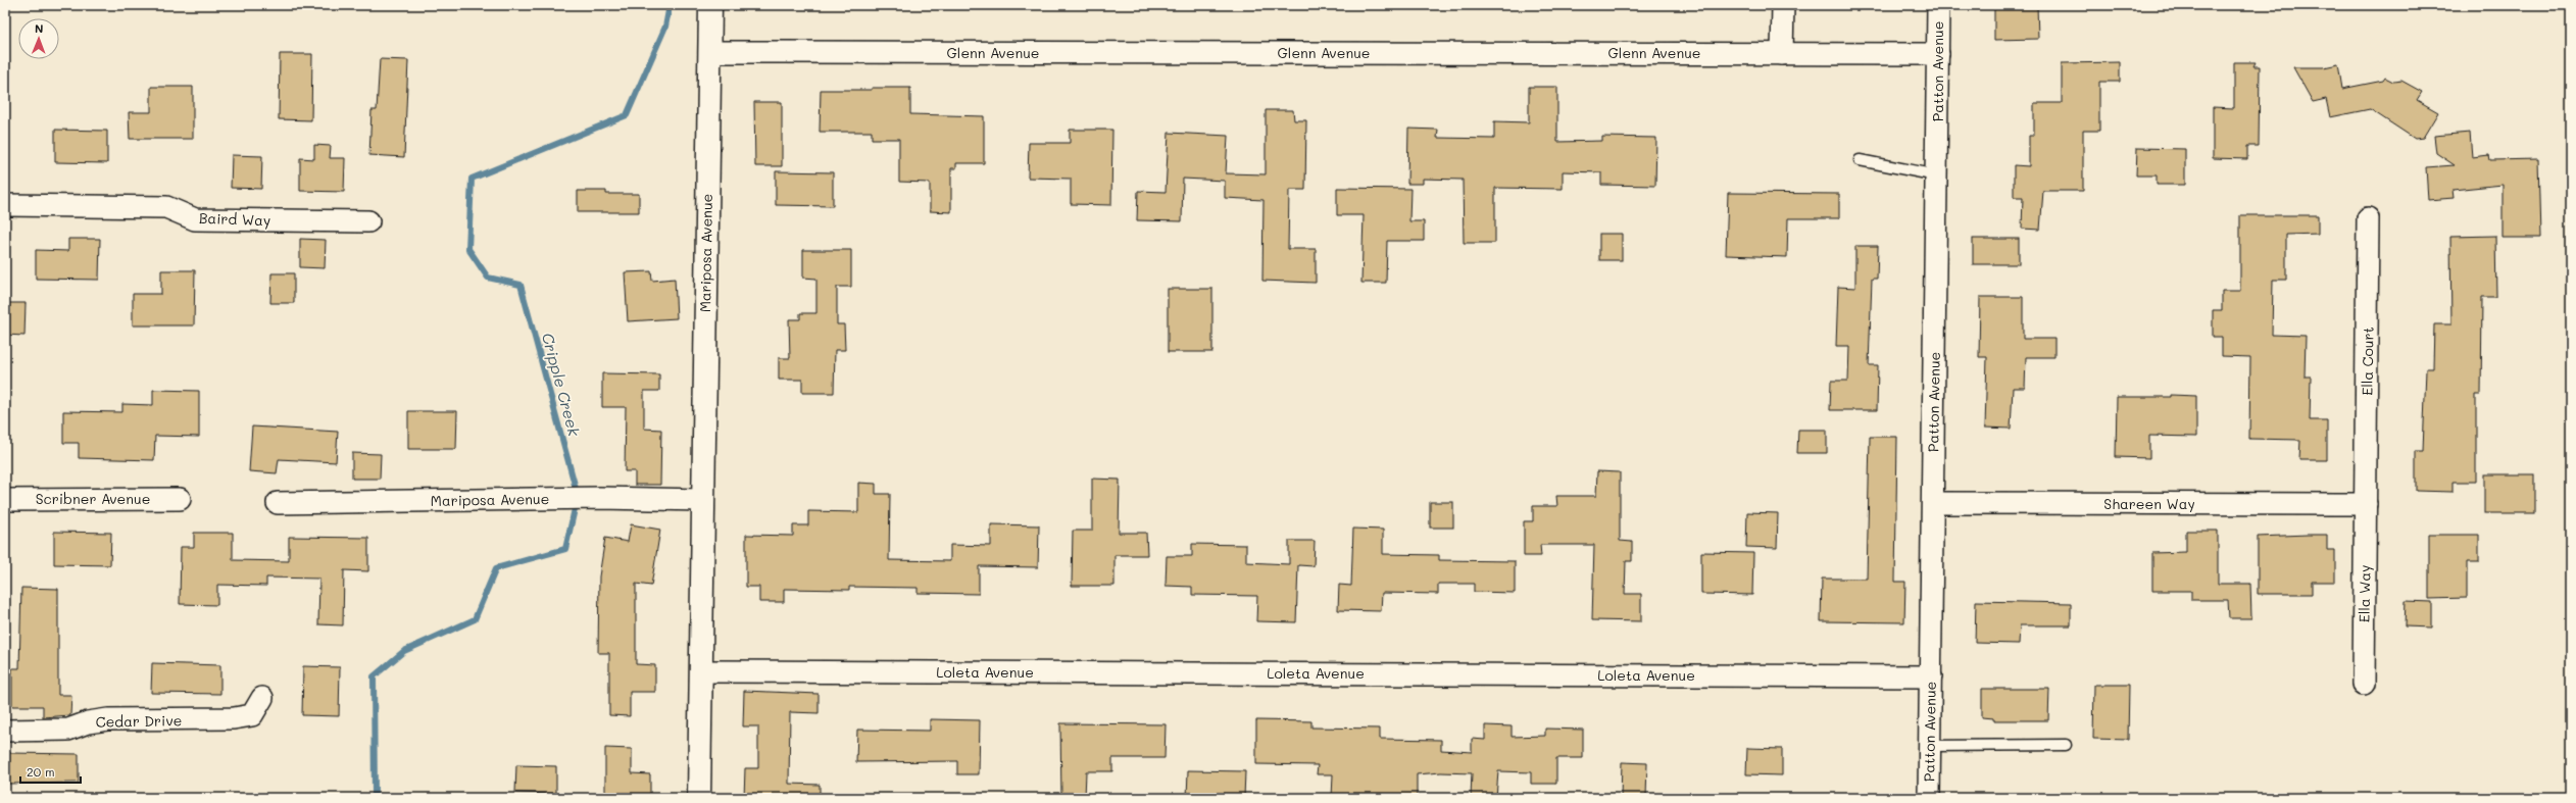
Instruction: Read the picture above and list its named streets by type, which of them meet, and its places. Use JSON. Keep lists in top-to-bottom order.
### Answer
{
  "streets": {
    "street": [
      "Glenn Avenue",
      "Patton Avenue",
      "Baird Way",
      "Mariposa Avenue",
      "Ella Court",
      "Scribner Avenue",
      "Shareen Way",
      "Ella Way",
      "Loleta Avenue",
      "Cedar Drive"
    ]
  },
  "crossings": [
    ["Glenn Avenue", "Patton Avenue"],
    ["Glenn Avenue", "Mariposa Avenue"],
    ["Patton Avenue", "Shareen Way"],
    ["Patton Avenue", "Loleta Avenue"],
    ["Mariposa Avenue", "Loleta Avenue"],
    ["Ella Court", "Shareen Way"],
    ["Ella Court", "Ella Way"],
    ["Shareen Way", "Ella Way"]
  ],
  "water": ["Cripple Creek"],
  "scale_bar": "20 m",
  "north": "top"
}
